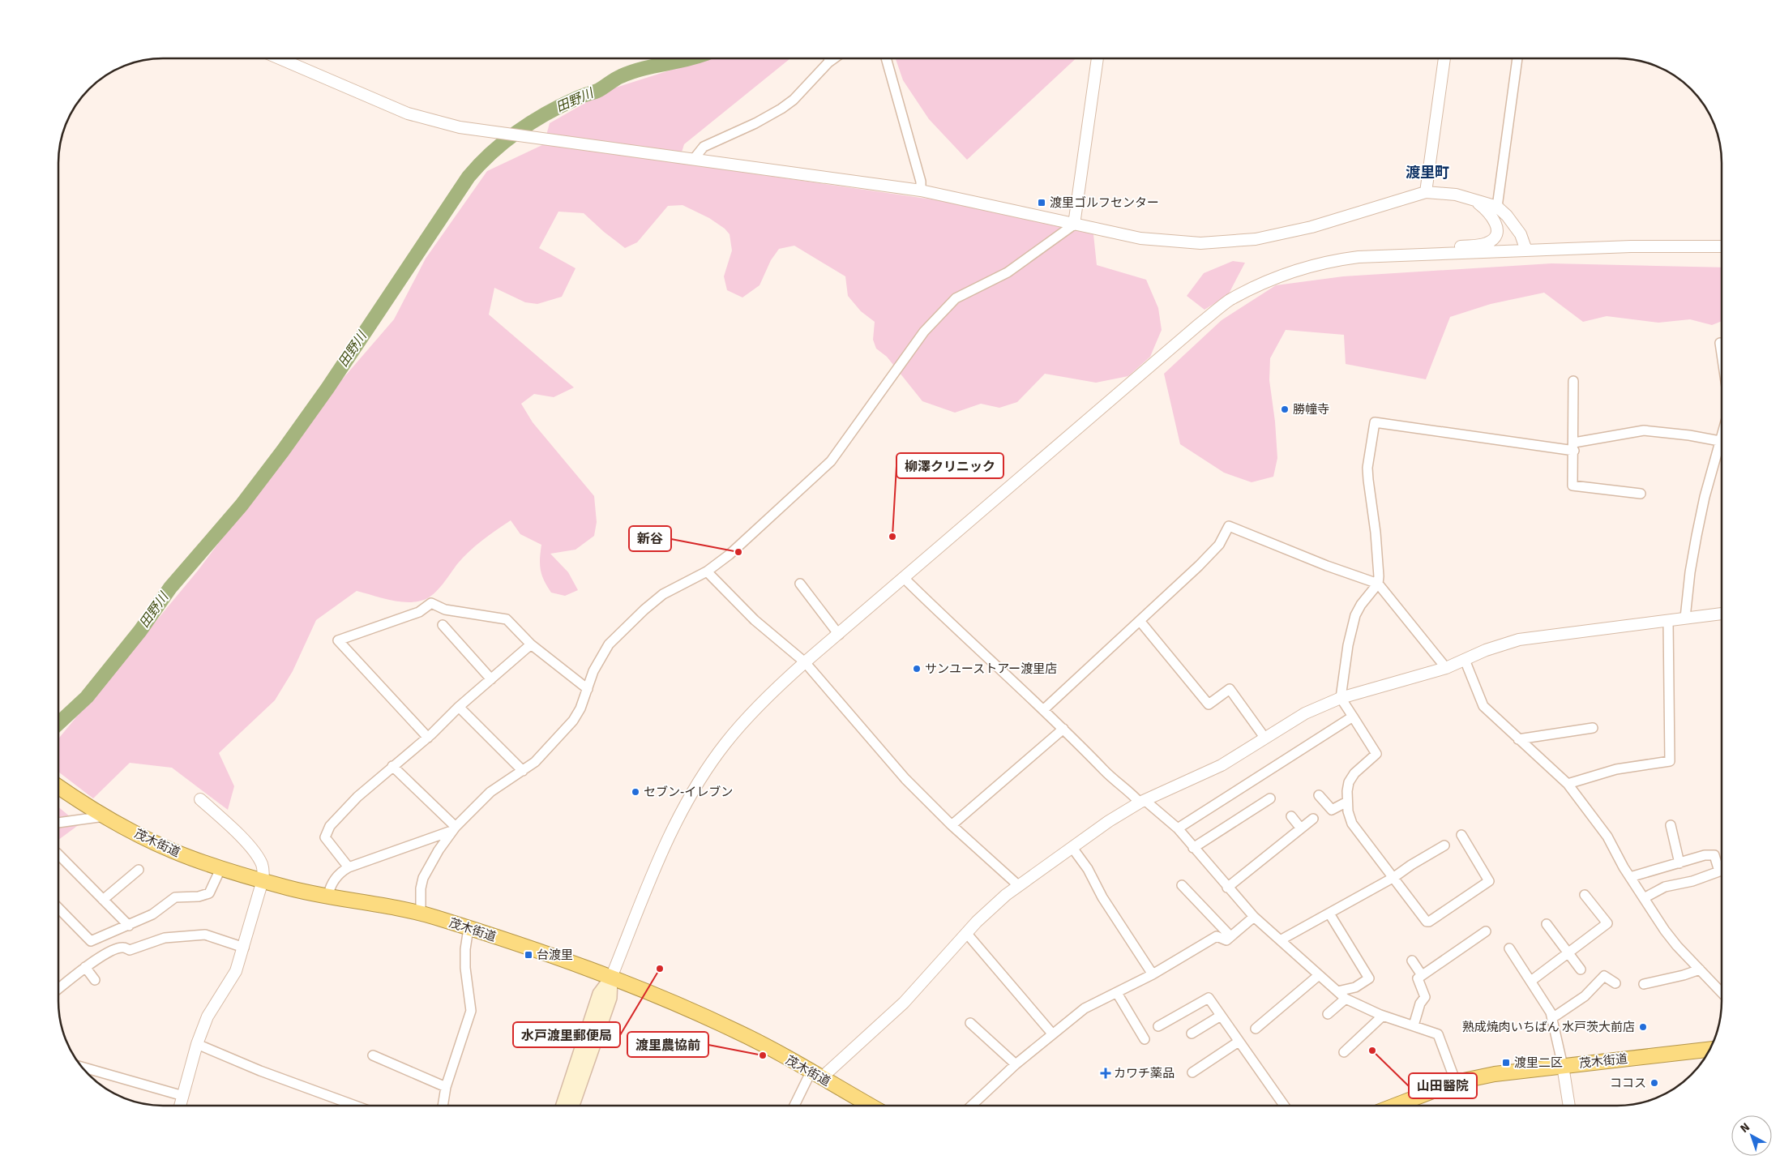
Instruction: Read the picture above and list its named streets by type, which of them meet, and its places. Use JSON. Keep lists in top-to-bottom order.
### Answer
{
  "streets": {
    "highway": ["茂木街道"]
  },
  "districts": ["渡里町"],
  "water": ["田野川"],
  "places": {
    "transit": ["渡里ゴルフセンター", "台渡里", "渡里二区"],
    "other": [
      "勝幢寺",
      "柳澤クリニック",
      "新谷",
      "サンユーストアー渡里店",
      "セブン-イレブン",
      "水戸渡里郵便局",
      "熟成焼肉いちばん 水戸茨大前店",
      "山田醫院",
      "渡里農協前",
      "ココス"
    ],
    "health": ["カワチ薬品"]
  },
  "north": "top left"
}
